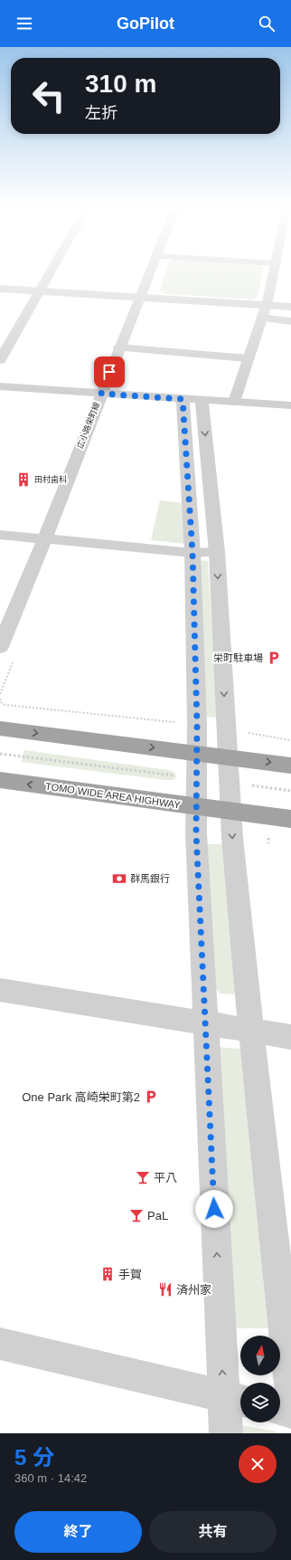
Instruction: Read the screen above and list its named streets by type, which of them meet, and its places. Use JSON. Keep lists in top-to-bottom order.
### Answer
{
  "streets": {
    "highway": ["TOMO WIDE AREA HIGHWAY"],
    "street": ["広小路栄町線"]
  },
  "places": {
    "building": ["田村歯科", "手賀"],
    "parking": ["栄町駐車場", "One Park 高崎栄町第2"],
    "bank": ["群馬銀行"],
    "bar": ["平八", "PaL"],
    "restaurant": ["済州家"]
  },
  "north": "top",
  "page": {
    "header": "GoPilot",
    "turn": ["310 m", "左折"],
    "heading": ["5 分", "360 m · 14:42"],
    "buttons": ["終了", "共有"]
  }
}
